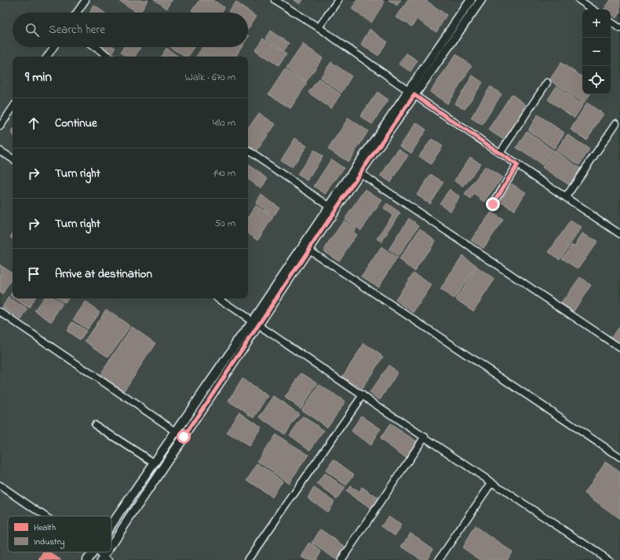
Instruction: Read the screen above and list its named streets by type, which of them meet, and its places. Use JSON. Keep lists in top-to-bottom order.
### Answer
{
  "legend": ["Health", "Industry"],
  "page": {
    "map_buttons": ["+", "−"],
    "search": "Search here",
    "heading": ["9 min", "Walk · 670 m"],
    "list": [
      ["Continue", "480 m"],
      ["Turn right", "140 m"],
      ["Turn right", "50 m"],
      "Arrive at destination"
    ]
  }
}
